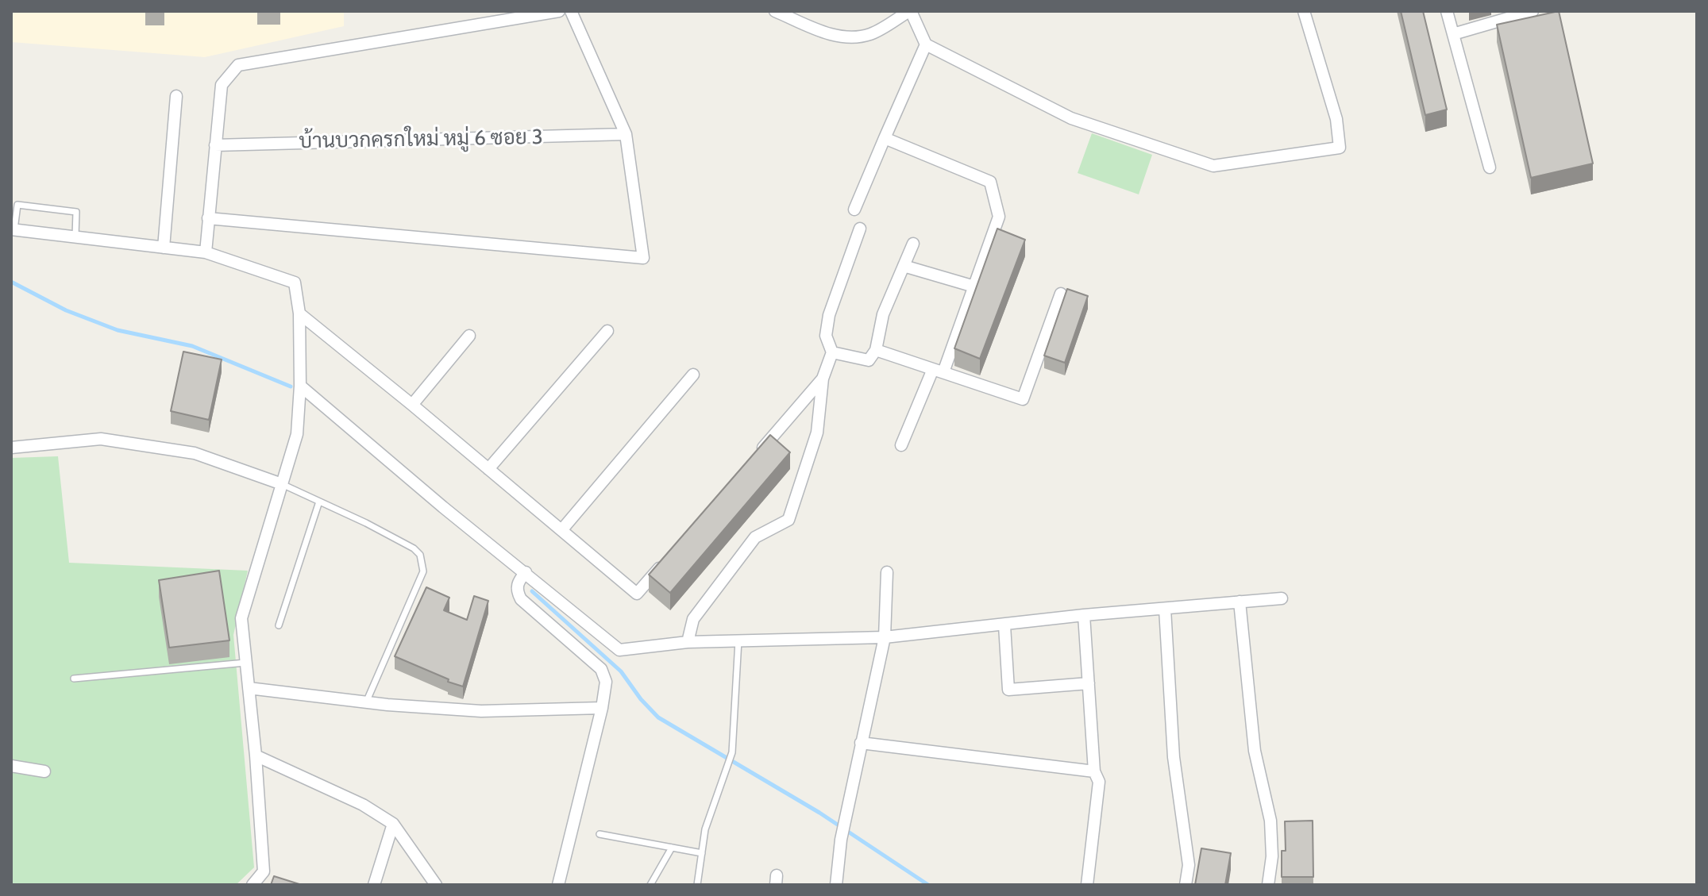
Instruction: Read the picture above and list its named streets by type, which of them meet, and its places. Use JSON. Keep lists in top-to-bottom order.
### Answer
{
  "streets": {
    "street": ["บ้านบวกครกใหม่ หมู่ 6 ซอย 3"]
  }
}
